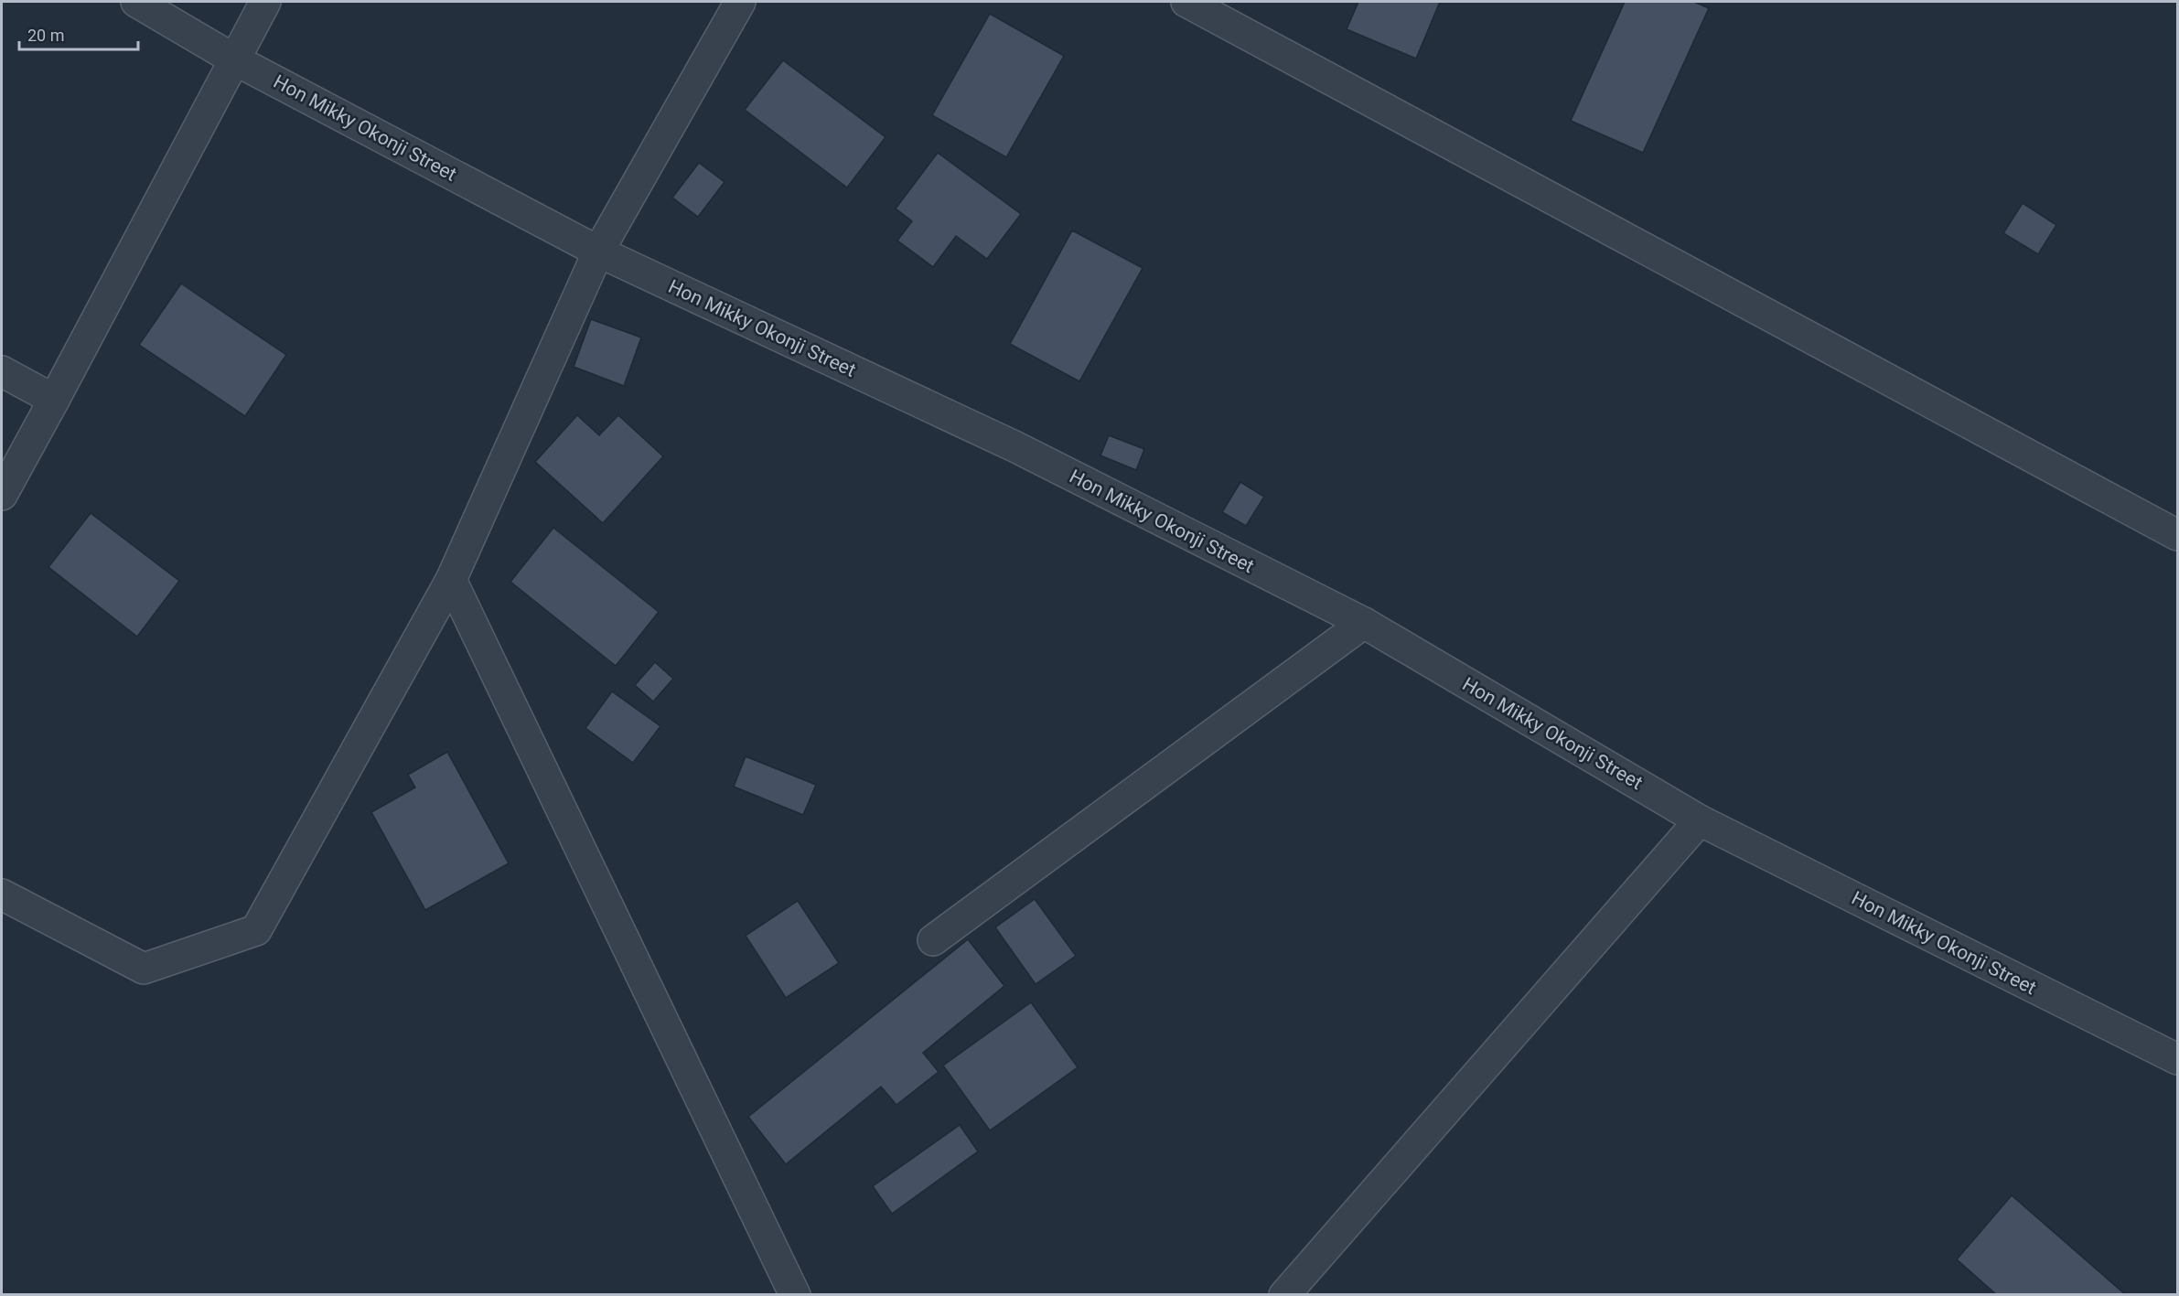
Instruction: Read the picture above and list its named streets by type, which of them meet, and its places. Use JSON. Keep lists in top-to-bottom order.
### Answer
{
  "streets": {
    "street": ["Hon Mikky Okonji Street"]
  },
  "scale_bar": "20 m"
}
